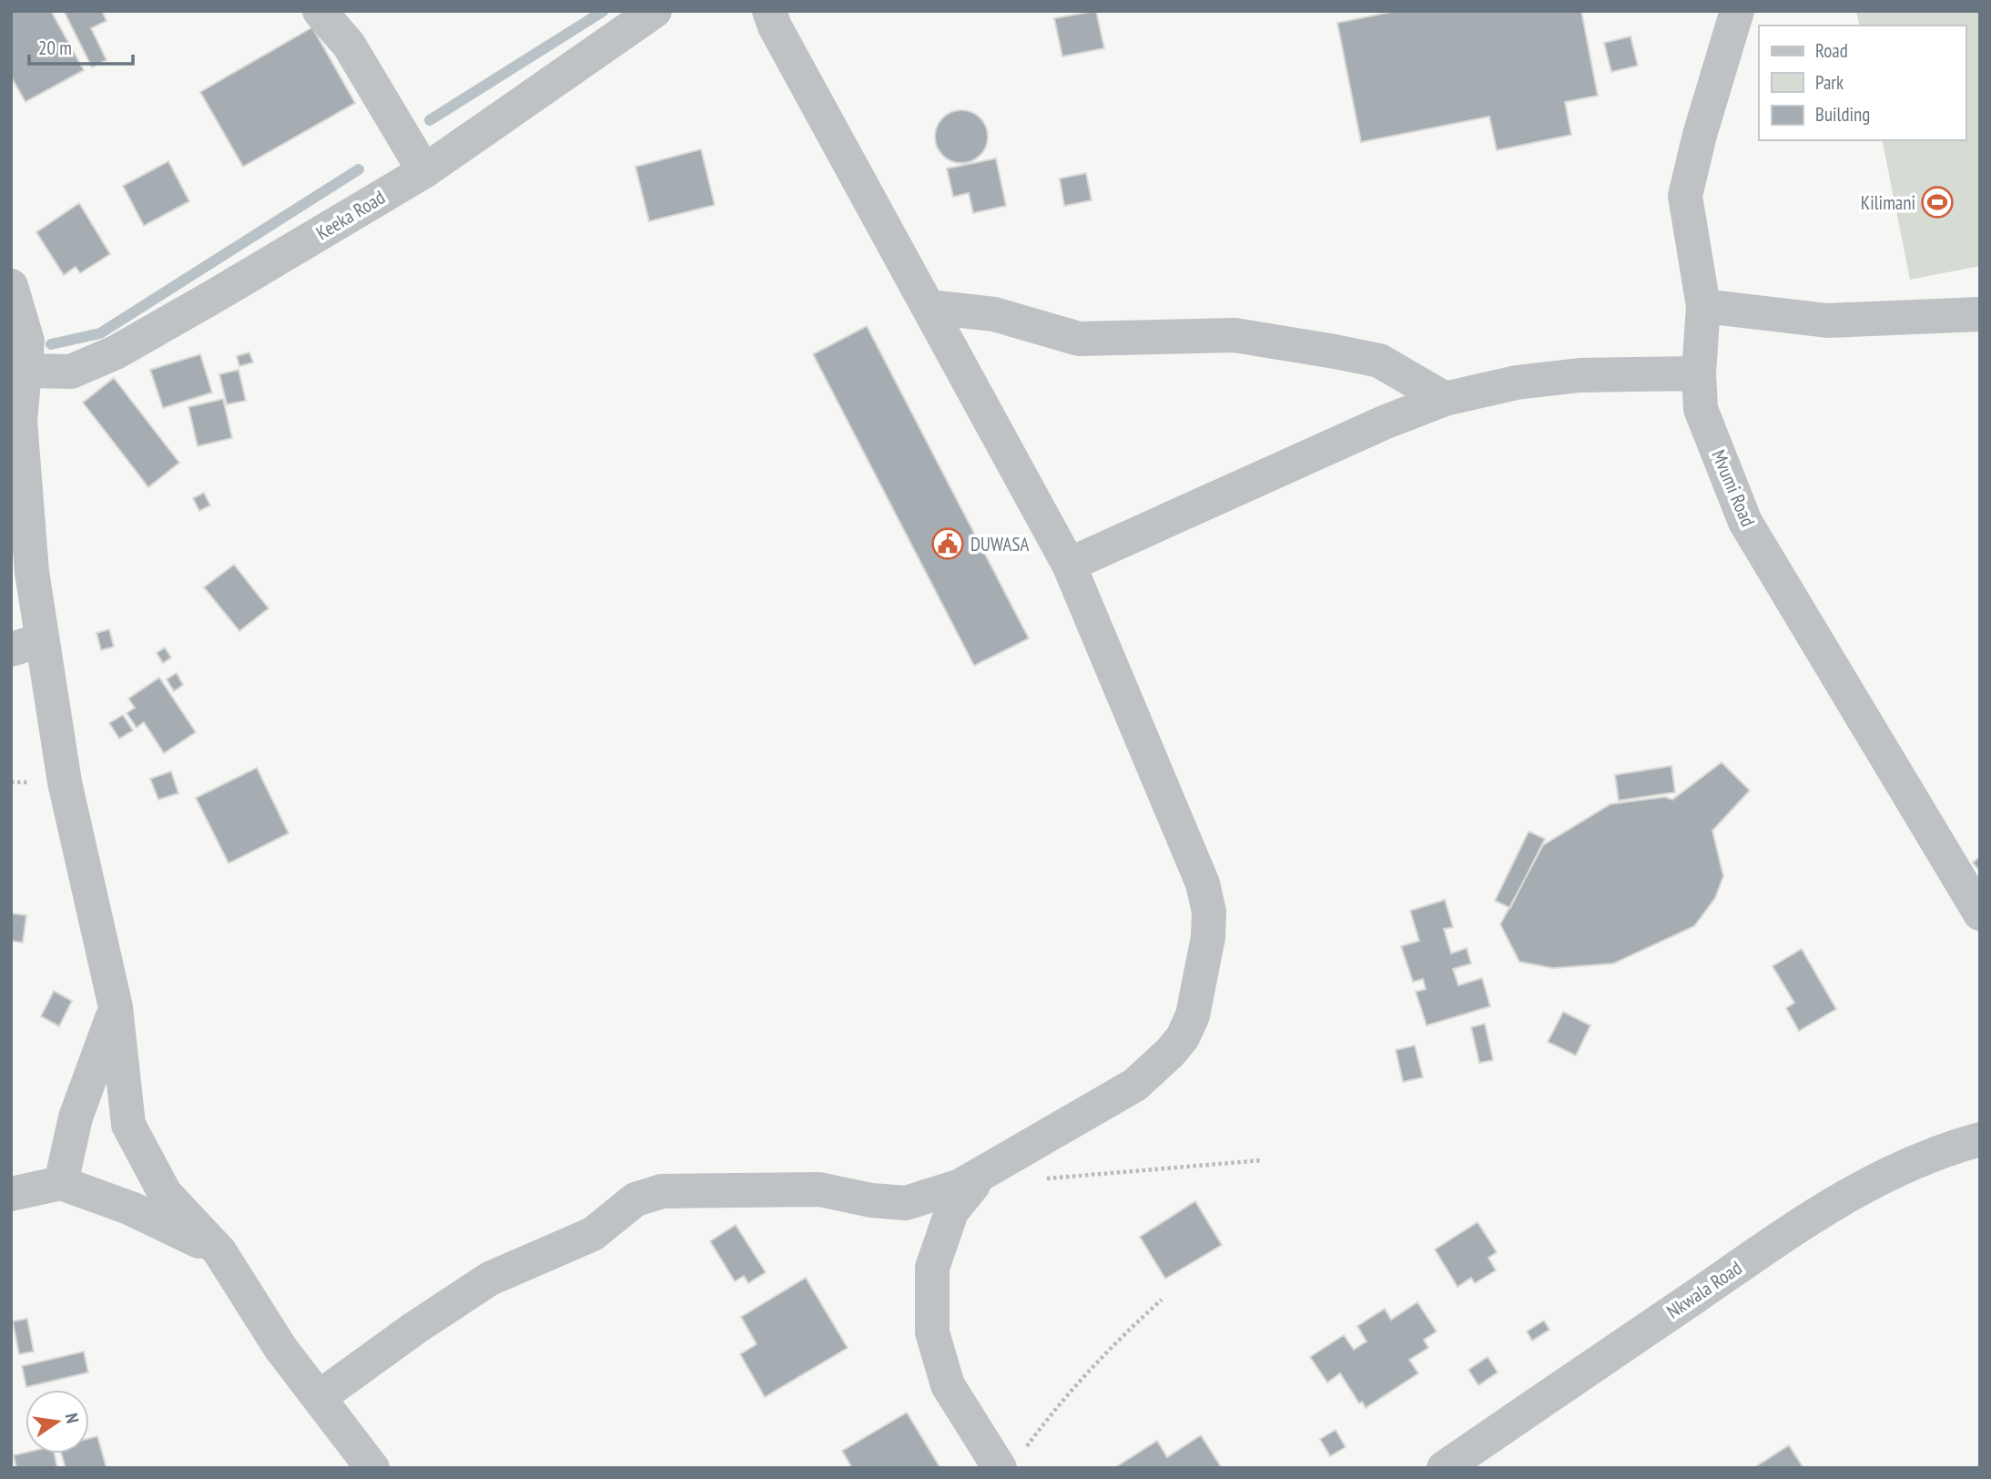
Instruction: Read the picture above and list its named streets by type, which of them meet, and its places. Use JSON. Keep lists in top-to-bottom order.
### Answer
{
  "streets": {
    "street": ["Keeka Road", "Mvumi Road", "Nkwala Road"]
  },
  "places": {
    "sports": ["Kilimani"],
    "public building": ["DUWASA"]
  },
  "legend": ["Road", "Park", "Building"],
  "scale_bar": "20 m",
  "north": "right"
}
